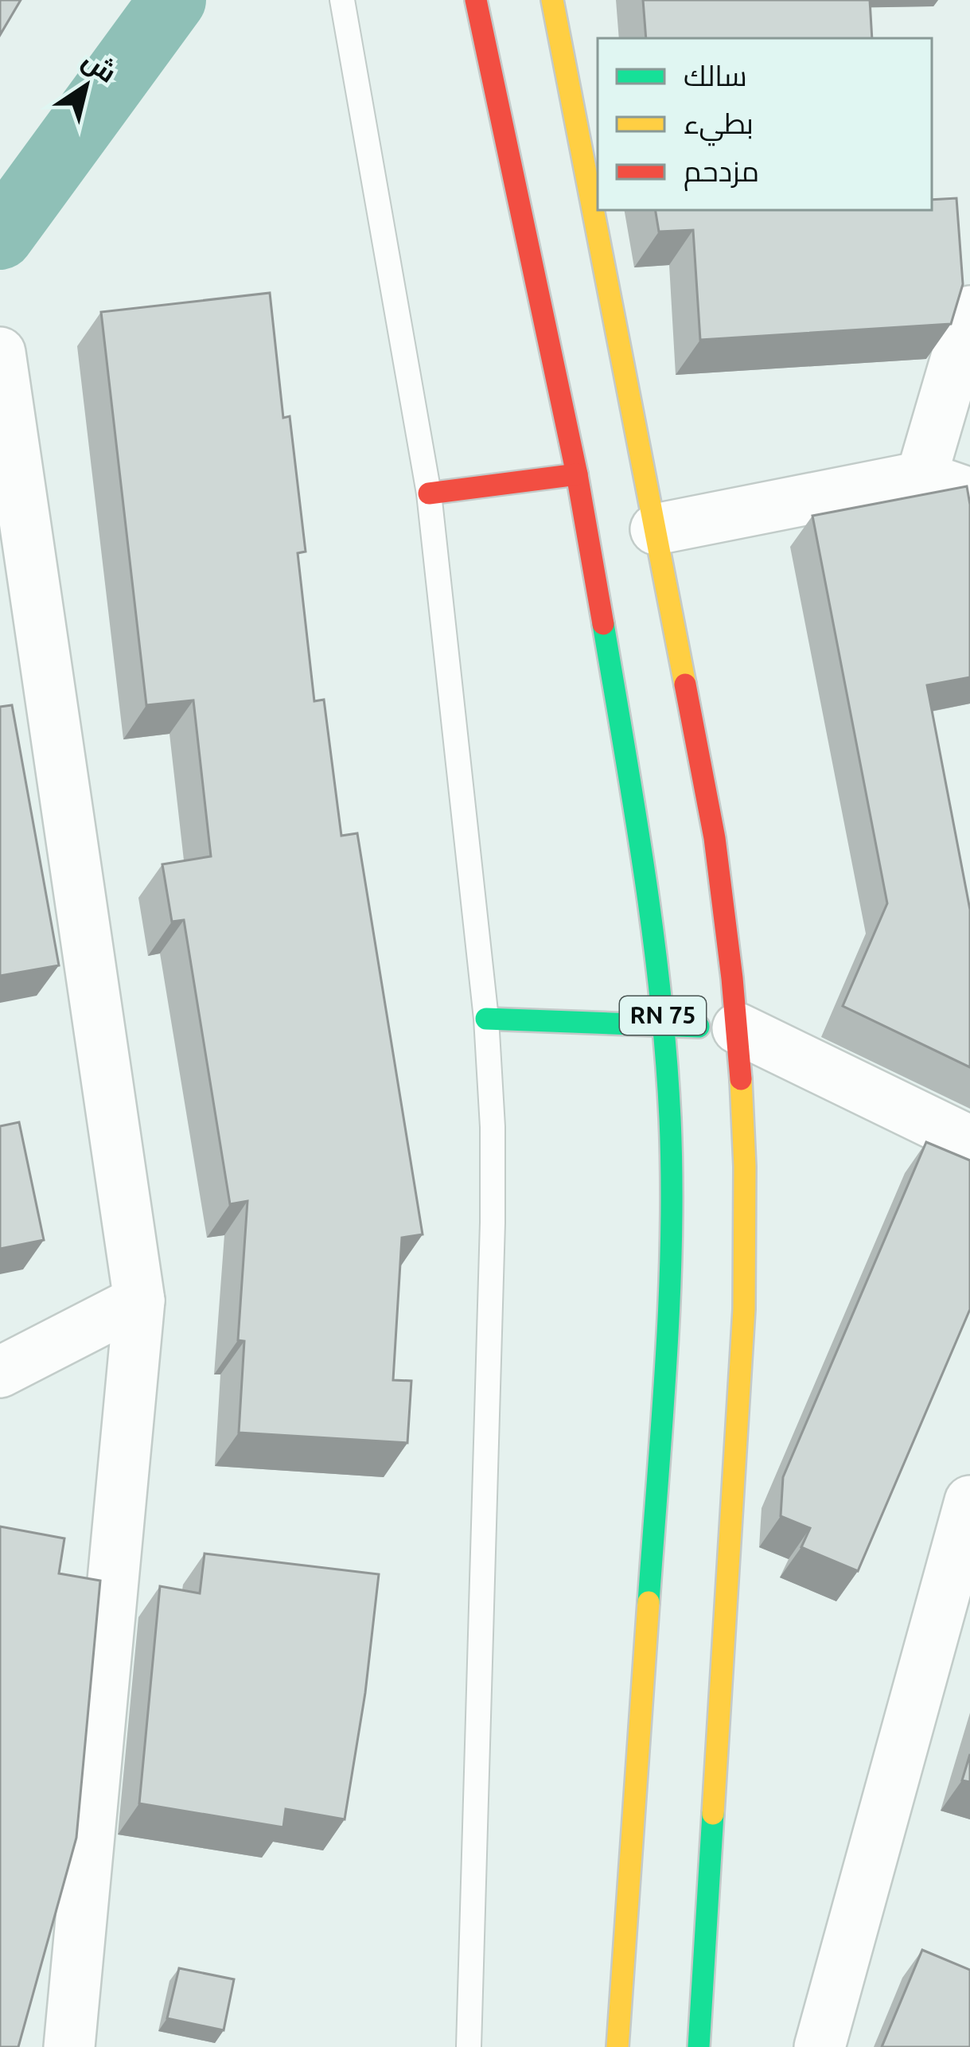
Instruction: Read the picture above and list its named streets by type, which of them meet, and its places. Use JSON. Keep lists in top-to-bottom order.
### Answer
{
  "streets": {
    "main road": ["RN 75"]
  },
  "legend": ["سالك", "بطيء", "مزدحم"],
  "north": "top right"
}
